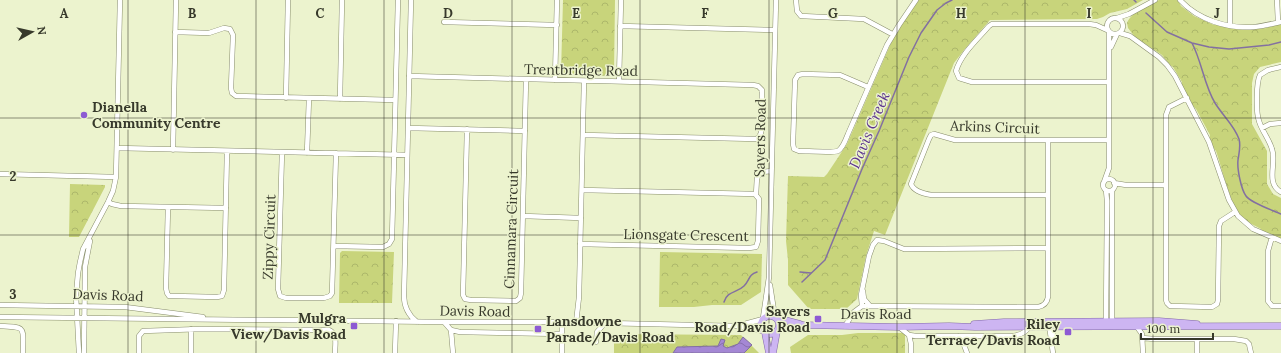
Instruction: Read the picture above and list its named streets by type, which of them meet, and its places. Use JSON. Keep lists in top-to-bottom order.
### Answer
{
  "streets": {
    "main road": ["Davis Road"],
    "street": [
      "Trentbridge Road",
      "Arkins Circuit",
      "Sayers Road",
      "Cinnamara Circuit",
      "Lionsgate Crescent",
      "Zippy Circuit"
    ]
  },
  "crossings": [
    ["Trentbridge Road", "Cinnamara Circuit"],
    ["Sayers Road", "Davis Road"]
  ],
  "water": ["Davis Creek"],
  "places": {
    "other": ["Dianella Community Centre"],
    "transit": [
      "Sayers Road/Davis Road",
      "Mulgra View/Davis Road",
      "Lansdowne Parade/Davis Road",
      "Riley Terrace/Davis Road"
    ]
  },
  "scale_bar": "100 m",
  "north": "right",
  "grid": {
    "columns": [
      "A",
      "B",
      "C",
      "D",
      "E",
      "F",
      "G",
      "H",
      "I",
      "J"
    ],
    "rows": ["2", "3"]
  }
}
